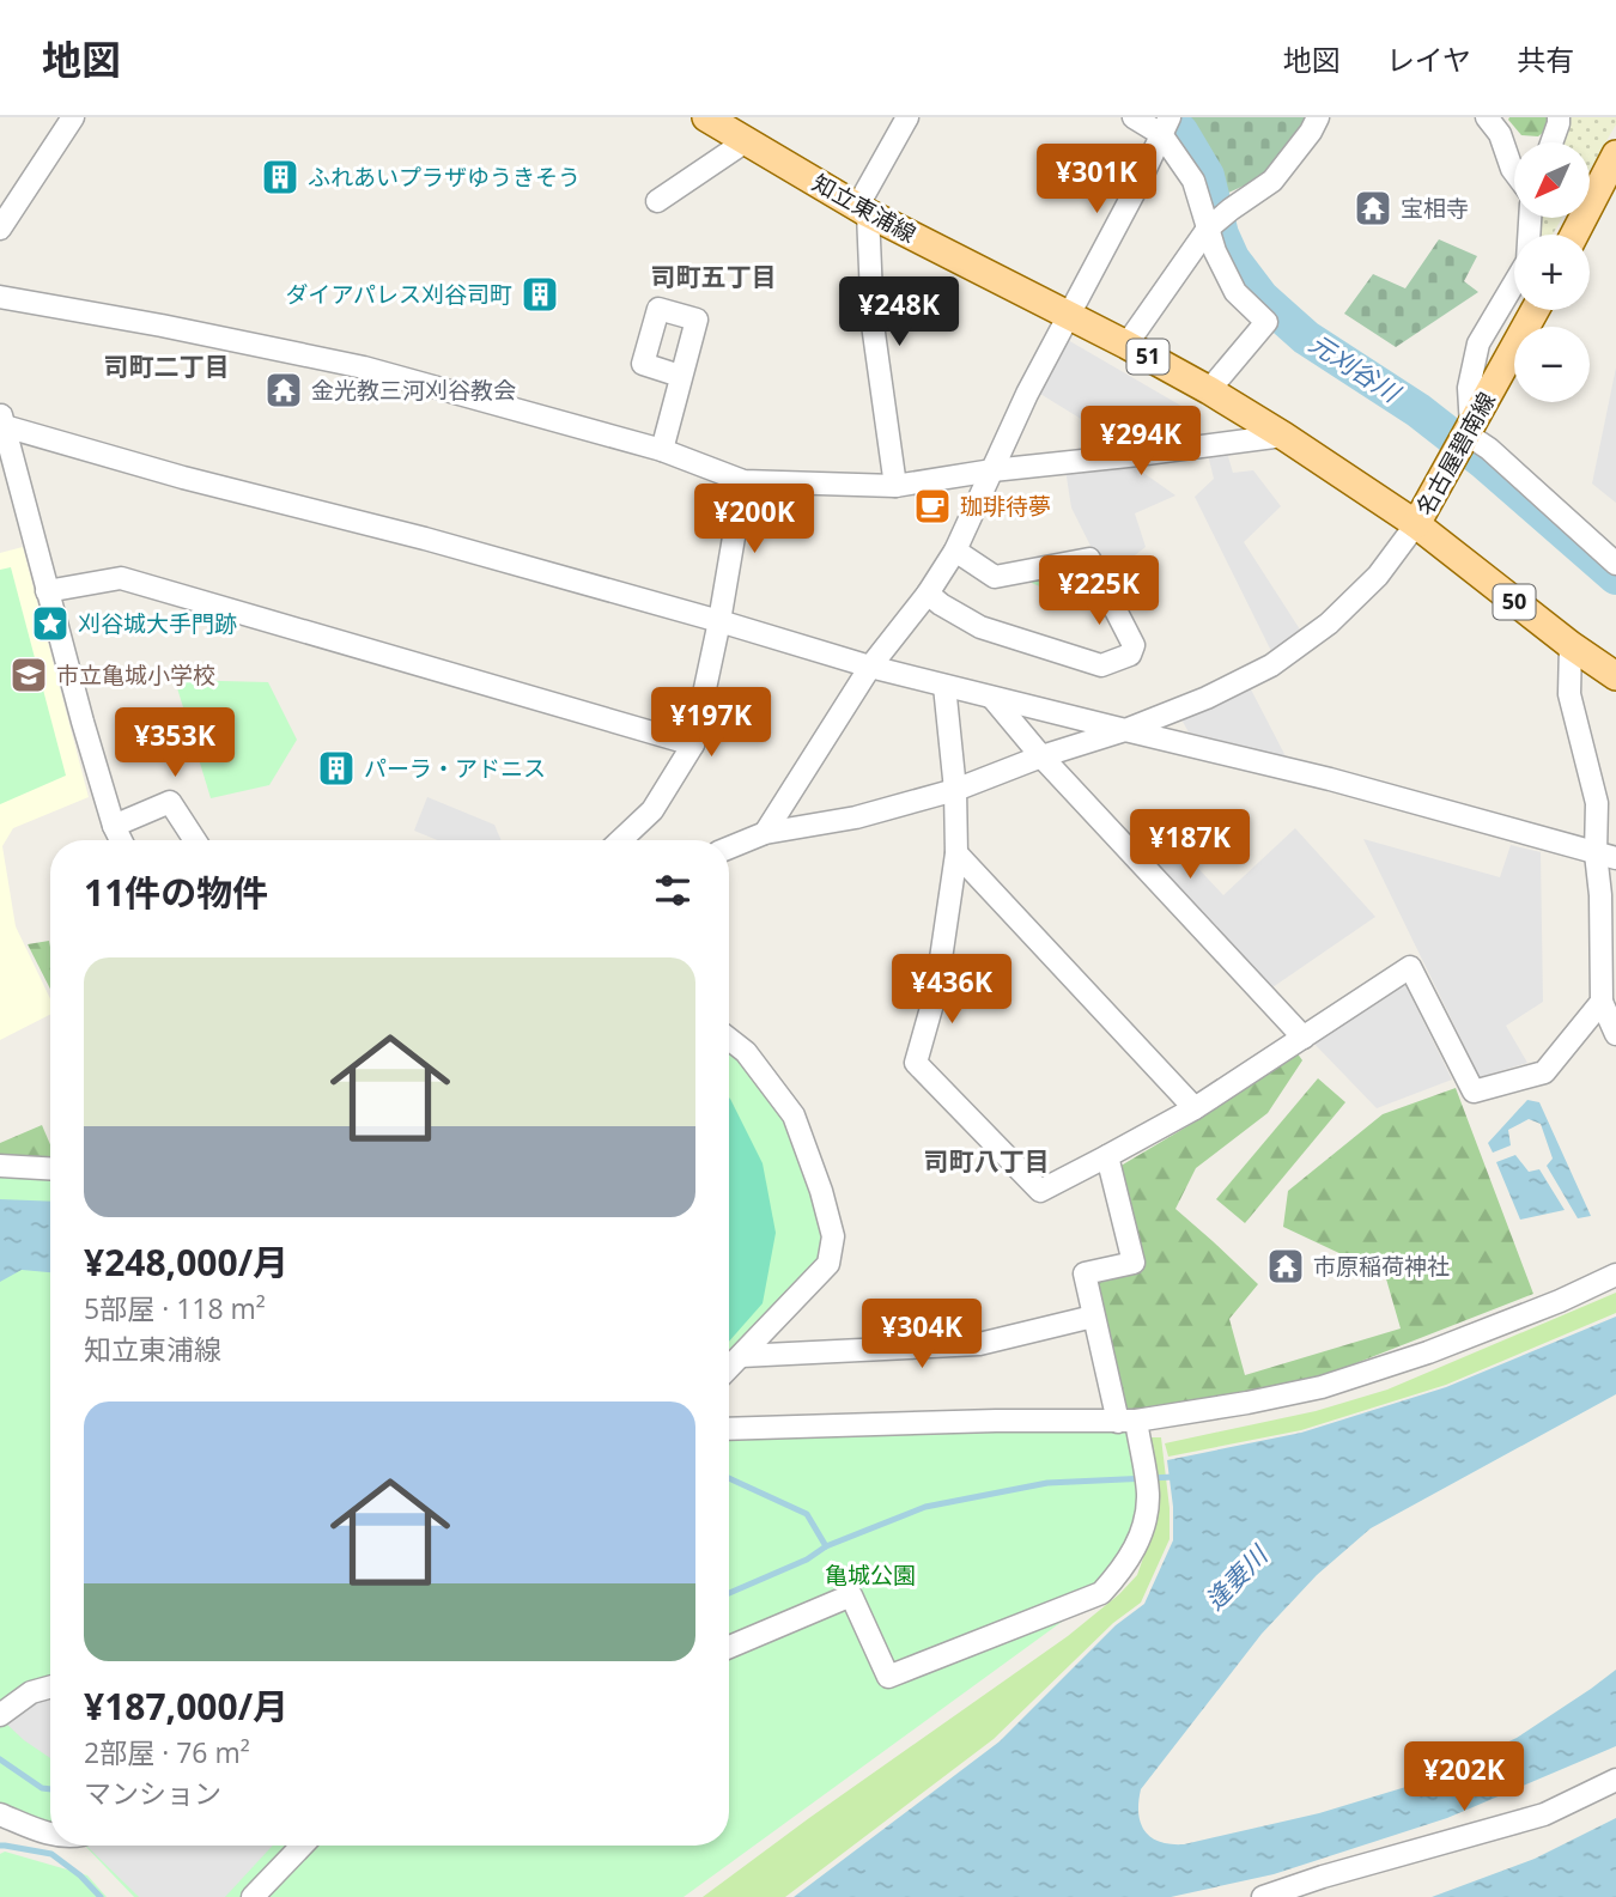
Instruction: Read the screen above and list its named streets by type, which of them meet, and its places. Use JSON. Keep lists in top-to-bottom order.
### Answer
{
  "streets": {
    "main road": [
      "知立東浦線",
      "51",
      "名古屋碧南線",
      "50"
    ]
  },
  "crossings": [
    ["知立東浦線", "名古屋碧南線"]
  ],
  "districts": ["司町五丁目", "司町二丁目", "司町八丁目"],
  "water": ["元刈谷川", "逢妻川"],
  "parks": ["亀城公園"],
  "places": {
    "building": ["ふれあいプラザゆうきそう", "ダイアパレス刈谷司町", "パーラ・アドニス"],
    "temple": ["宝相寺", "金光教三河刈谷教会", "市原稲荷神社"],
    "cafe": ["珈琲待夢"],
    "place": ["刈谷城大手門跡"],
    "school or university": ["市立亀城小学校"]
  },
  "north": "bottom left",
  "page": {
    "header": "地図",
    "nav": ["地図", "レイヤ", "共有"],
    "map_buttons": ["+", "−"],
    "price": [
      "¥301K",
      "¥248K",
      "¥294K",
      "¥200K",
      "¥225K",
      "¥197K",
      "¥353K",
      "¥187K",
      "¥436K",
      "¥304K",
      "¥202K"
    ],
    "heading": "11件の物件",
    "list": [
      {
        "name": "¥248,000/月",
        "note": "5部屋 · 118 m² · 知立東浦線"
      },
      {
        "name": "¥187,000/月",
        "note": "2部屋 · 76 m² · マンション"
      }
    ]
  }
}
